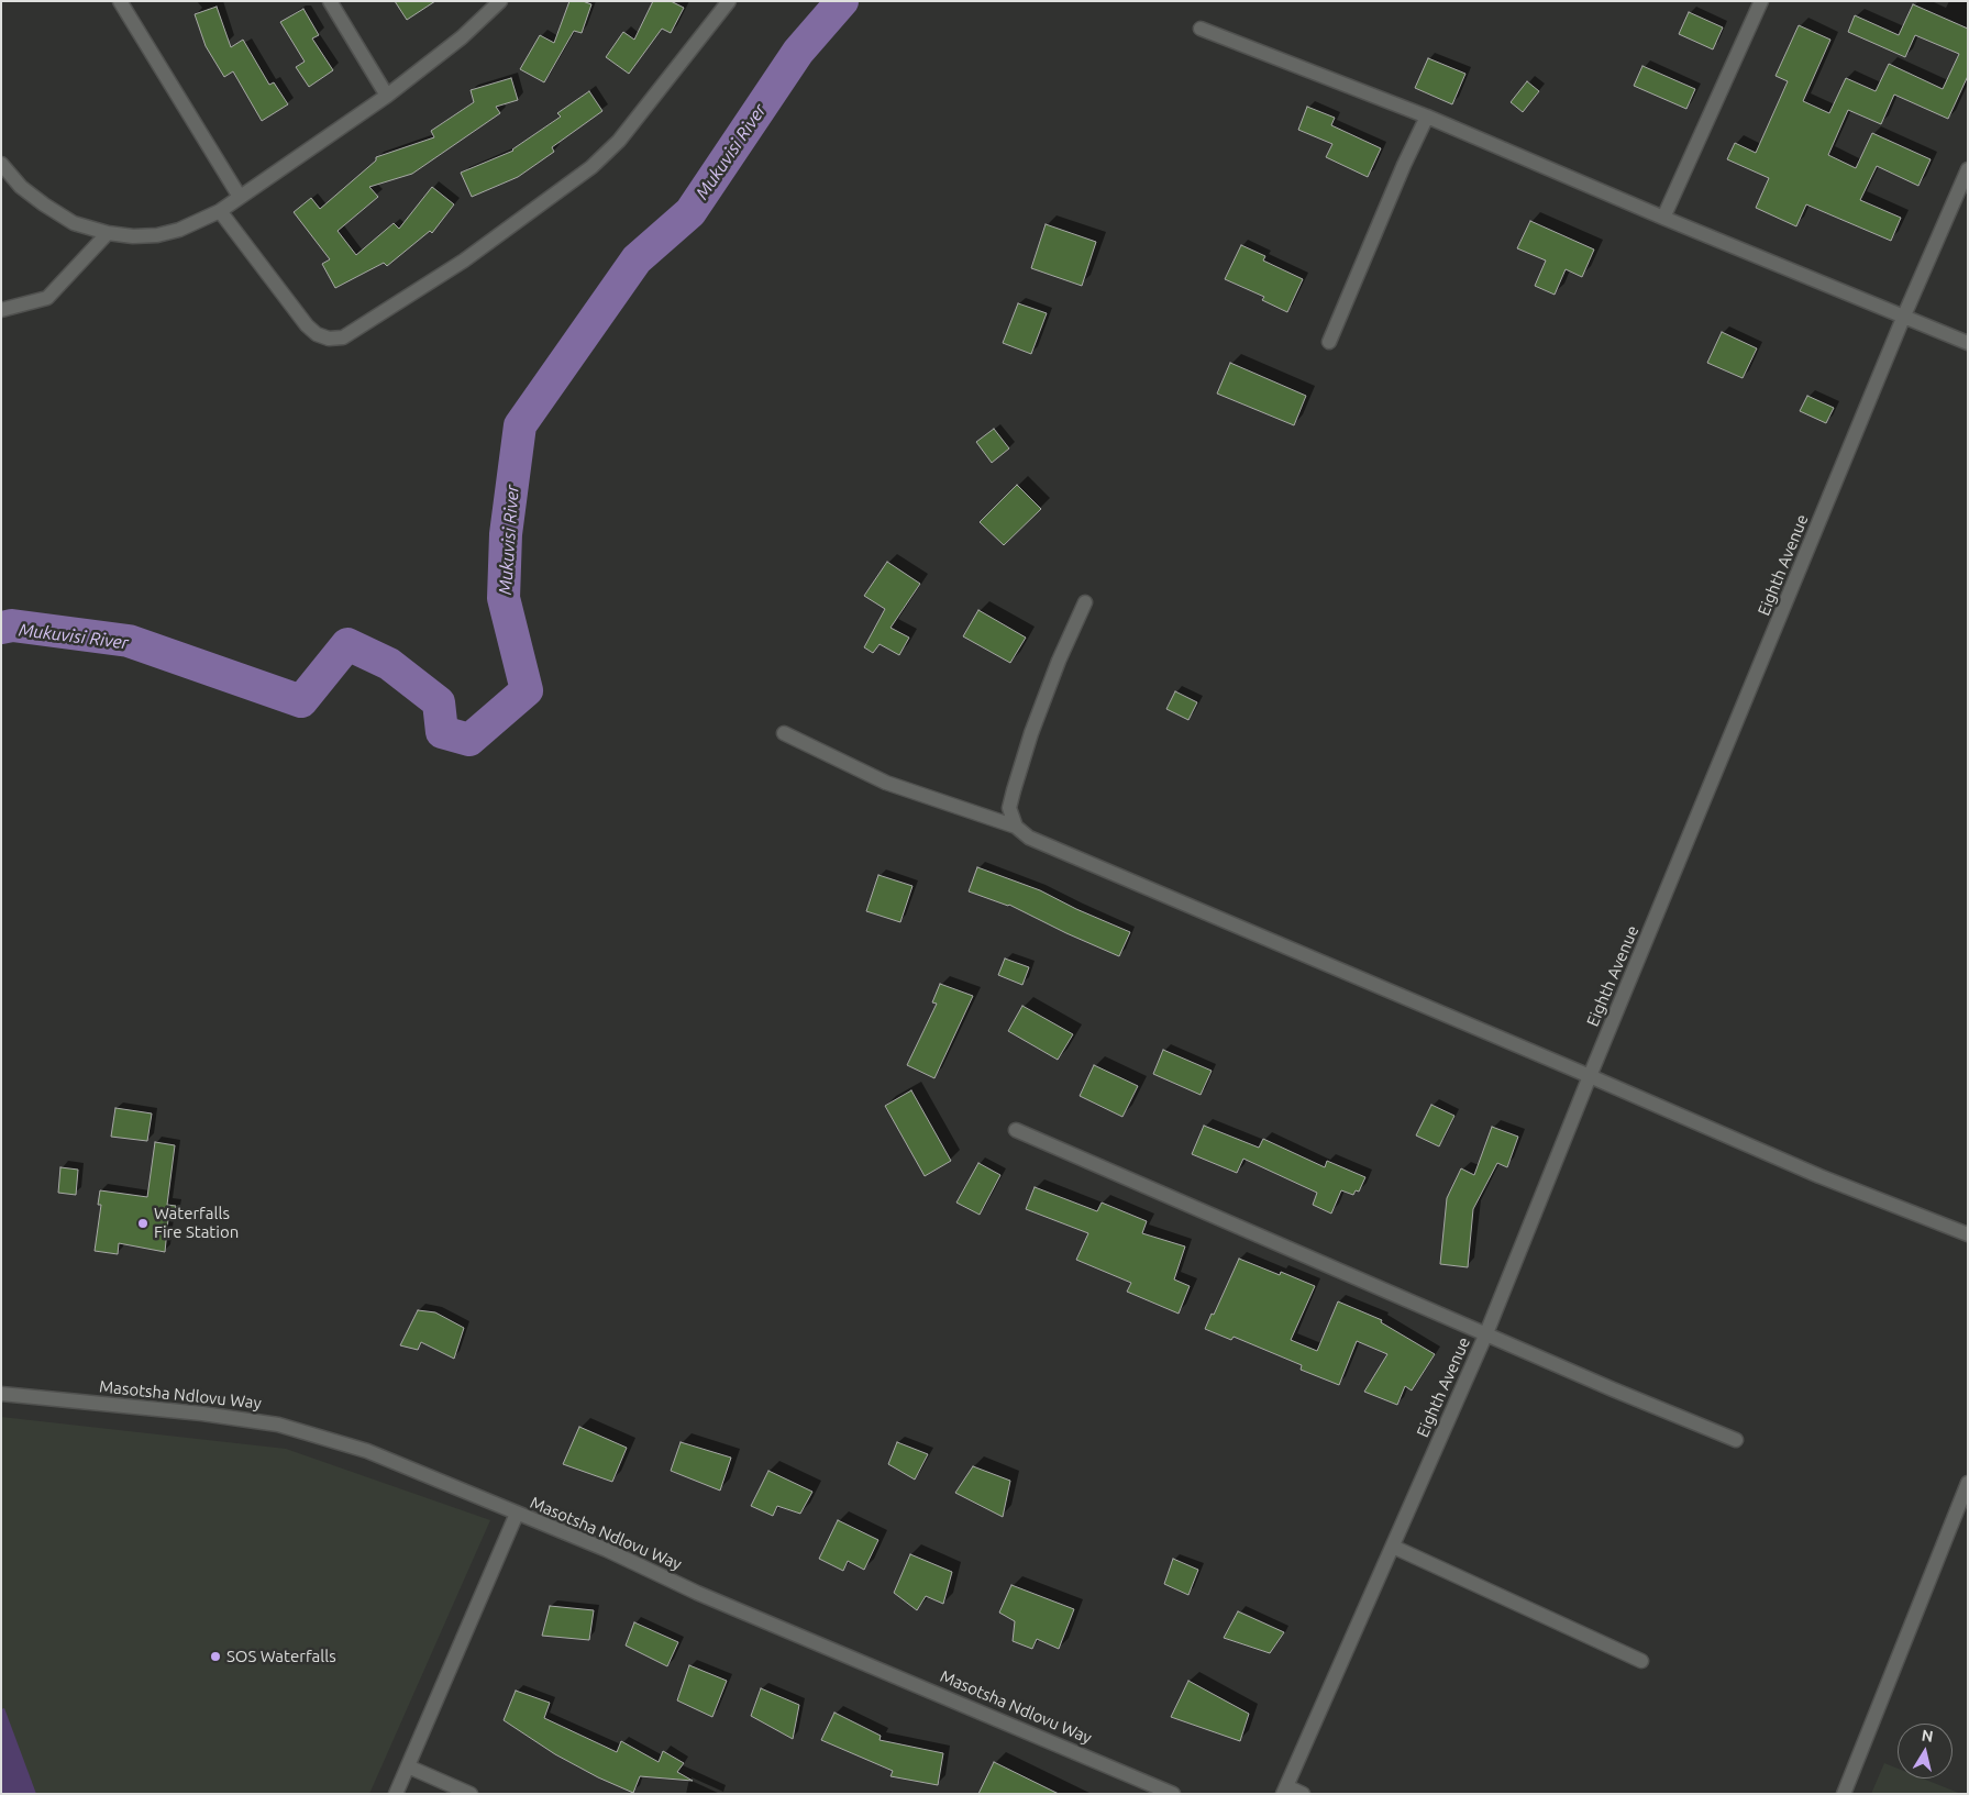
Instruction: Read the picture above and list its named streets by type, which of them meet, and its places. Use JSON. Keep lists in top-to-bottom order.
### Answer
{
  "streets": {
    "street": ["Eighth Avenue", "Masotsha Ndlovu Way"]
  },
  "water": ["Mukuvisi River"],
  "places": ["Waterfalls Fire Station", "SOS Waterfalls"],
  "north": "top"
}
